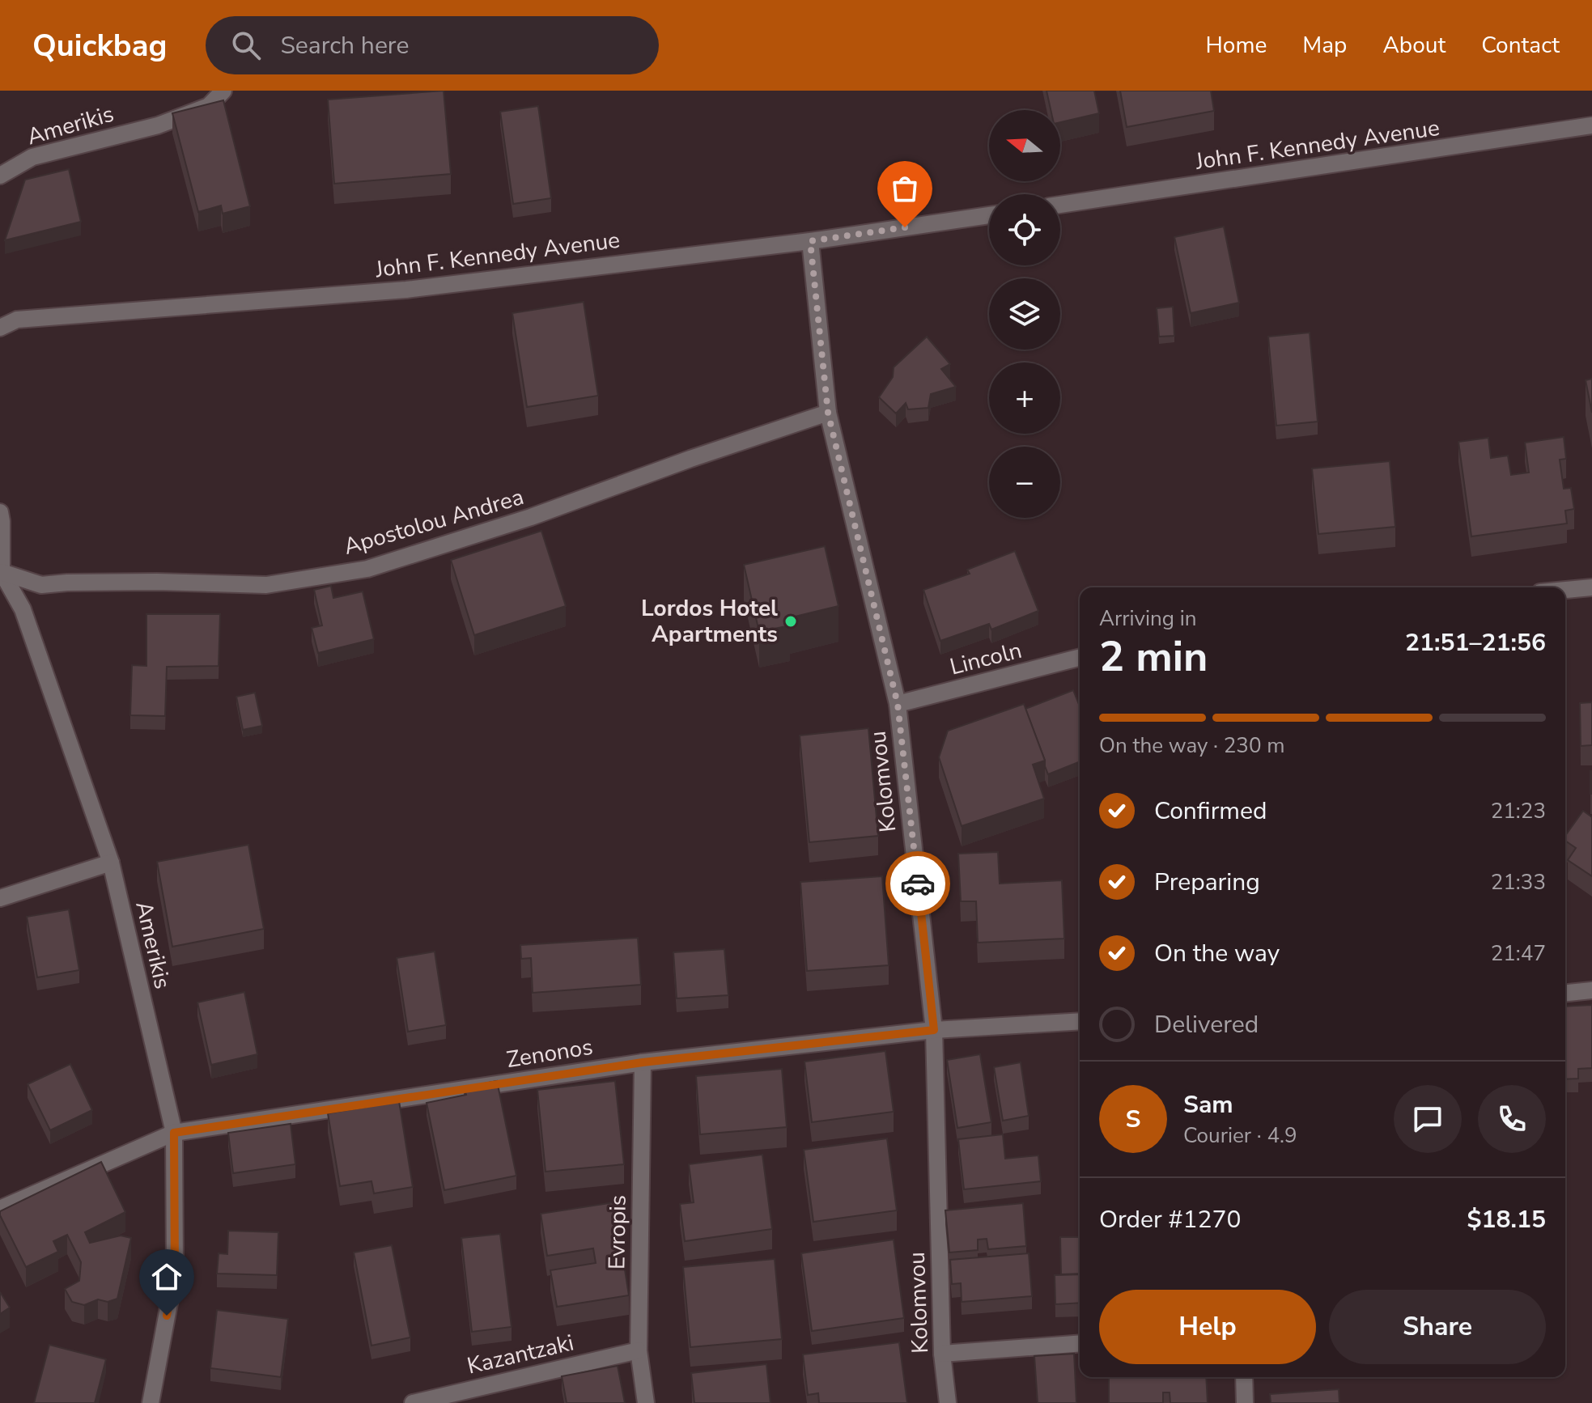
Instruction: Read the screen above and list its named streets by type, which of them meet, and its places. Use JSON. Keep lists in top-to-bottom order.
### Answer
{
  "streets": {
    "street": [
      "Amerikis",
      "John F. Kennedy Avenue",
      "Apostolou Andrea",
      "Lincoln",
      "Kolomvou",
      "Zenonos",
      "Evropis",
      "Kazantzaki"
    ]
  },
  "crossings": [
    ["Amerikis", "Apostolou Andrea"],
    ["Amerikis", "Zenonos"],
    ["John F. Kennedy Avenue", "Kolomvou"],
    ["Apostolou Andrea", "Kolomvou"],
    ["Lincoln", "Kolomvou"],
    ["Kolomvou", "Zenonos"],
    ["Zenonos", "Evropis"],
    ["Evropis", "Kazantzaki"]
  ],
  "places": ["Lordos Hotel Apartments"],
  "north": "left",
  "page": {
    "header": "Quickbag",
    "search": "Search here",
    "nav": [
      "Home",
      "Map",
      "About",
      "Contact"
    ],
    "map_buttons": ["+", "−"],
    "heading": ["2 min", "Arriving in", "21:51–21:56"],
    "panel": [
      "Sam",
      "Courier · 4.9",
      "Order #1270",
      "$18.15"
    ],
    "bar": "On the way · 230 m",
    "list": [
      ["Confirmed", "21:23"],
      ["Preparing", "21:33"],
      ["On the way", "21:47"],
      "Delivered"
    ],
    "round": "S",
    "buttons": ["Help", "Share"]
  }
}
